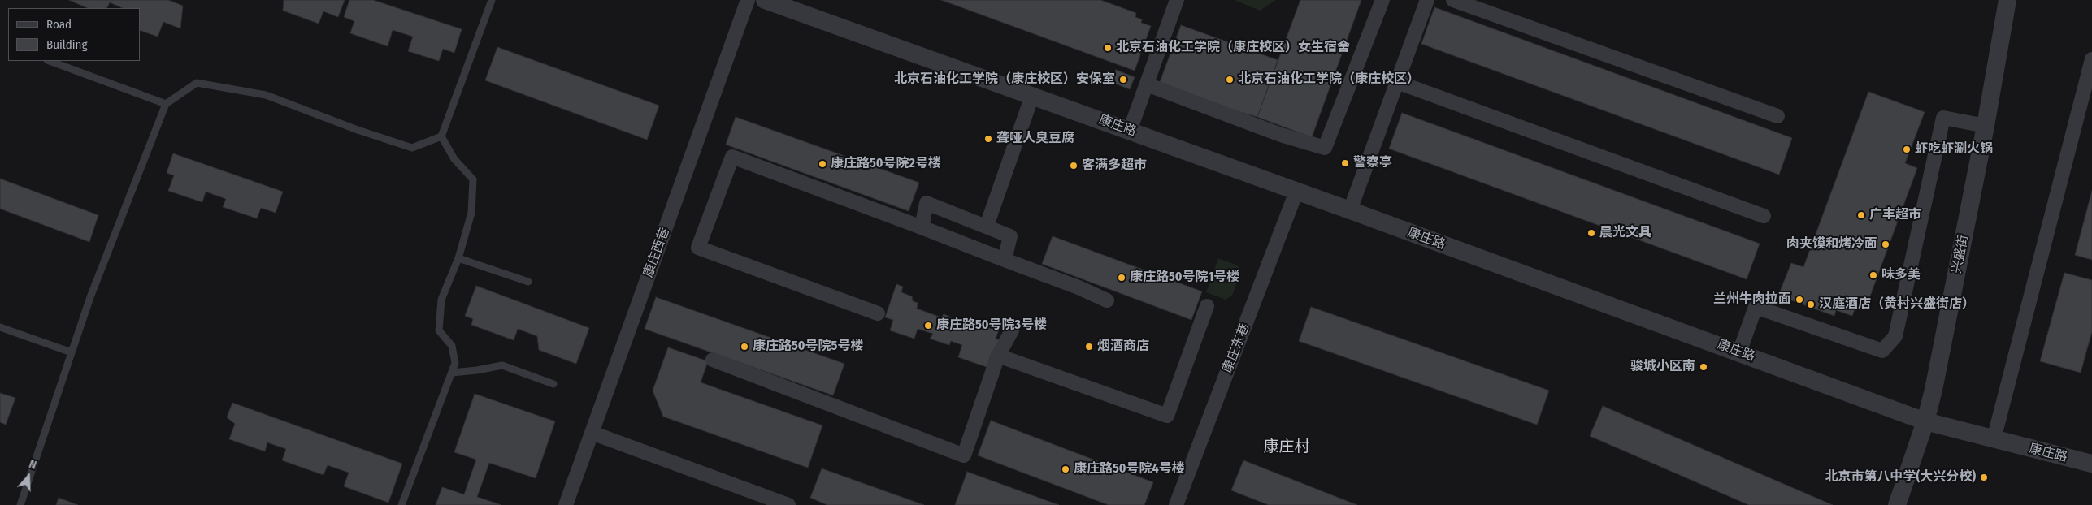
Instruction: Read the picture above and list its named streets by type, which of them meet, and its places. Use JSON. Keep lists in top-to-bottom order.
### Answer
{
  "streets": {
    "street": [
      "康庄路",
      "康庄西巷",
      "兴盛街",
      "康庄东巷"
    ]
  },
  "crossings": [
    ["康庄路", "兴盛街"],
    ["康庄路", "康庄东巷"]
  ],
  "districts": ["康庄村"],
  "places": [
    "北京石油化工学院（康庄校区）女生宿舍",
    "北京石油化工学院（康庄校区）安保室",
    "北京石油化工学院（康庄校区）",
    "聋哑人臭豆腐",
    "虾吃虾涮火锅",
    "警察亭",
    "康庄路50号院2号楼",
    "客满多超市",
    "广丰超市",
    "晨光文具",
    "肉夹馍和烤冷面",
    "味多美",
    "康庄路50号院1号楼",
    "兰州牛肉拉面",
    "汉庭酒店（黄村兴盛街店）",
    "康庄路50号院3号楼",
    "康庄路50号院5号楼",
    "烟酒商店",
    "骏城小区南",
    "康庄路50号院4号楼",
    "北京市第八中学(大兴分校)"
  ],
  "legend": ["Road", "Building"],
  "north": "top"
}
